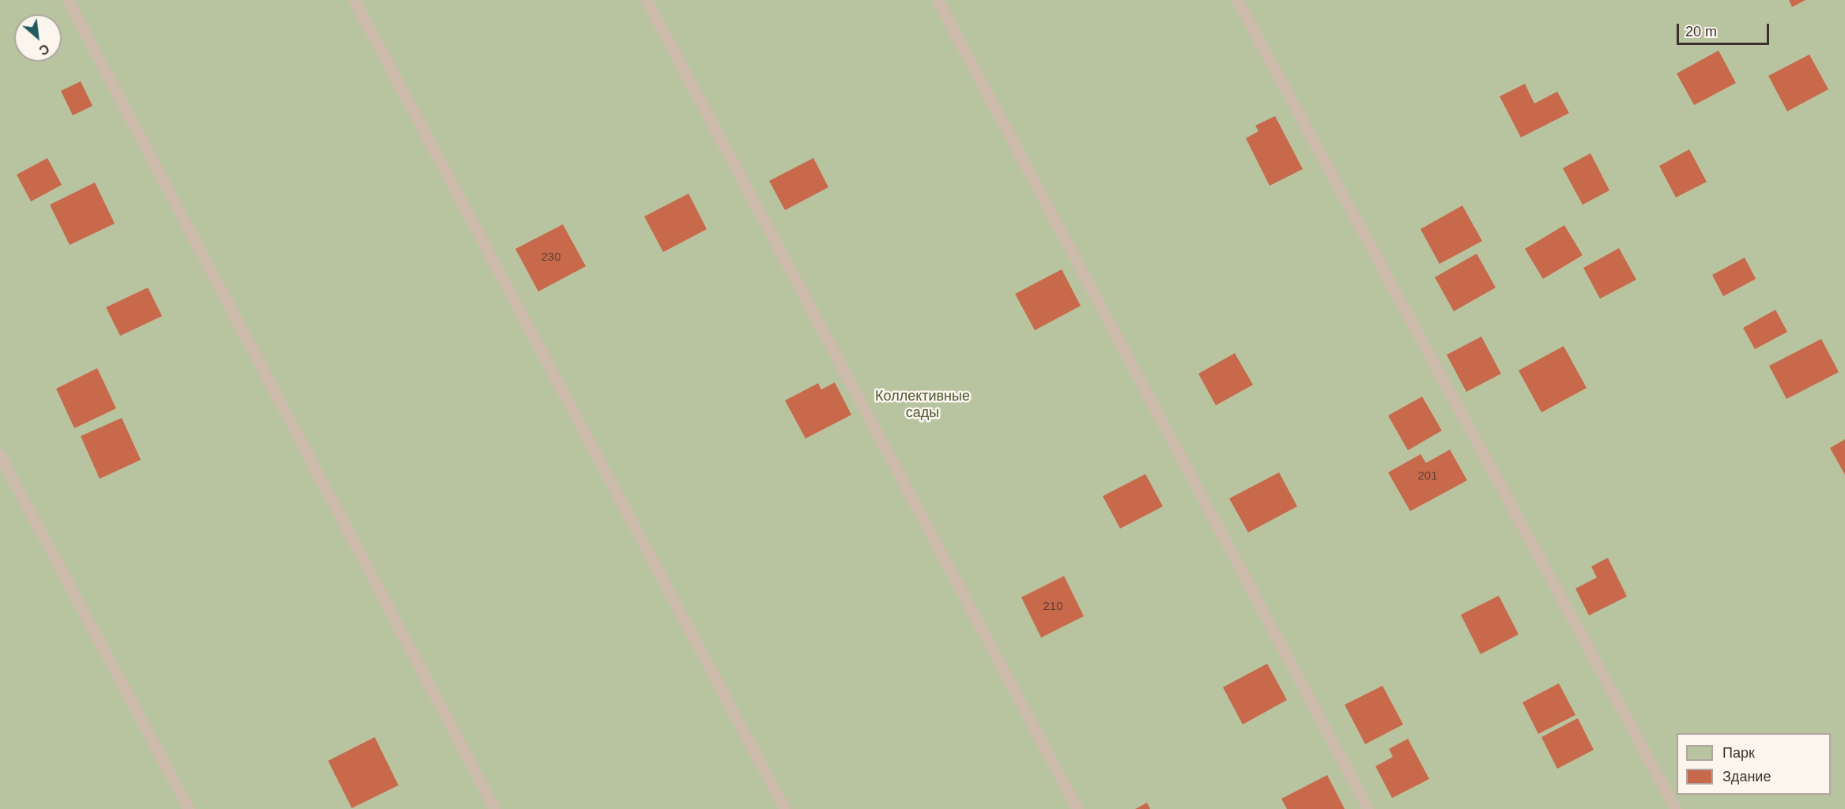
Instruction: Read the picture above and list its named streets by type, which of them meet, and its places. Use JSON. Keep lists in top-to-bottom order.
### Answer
{
  "parks": ["Коллективные сады"],
  "house_numbers": ["230", "201", "210"],
  "legend": ["Парк", "Здание"],
  "scale_bar": "20 m",
  "north": "bottom right"
}
